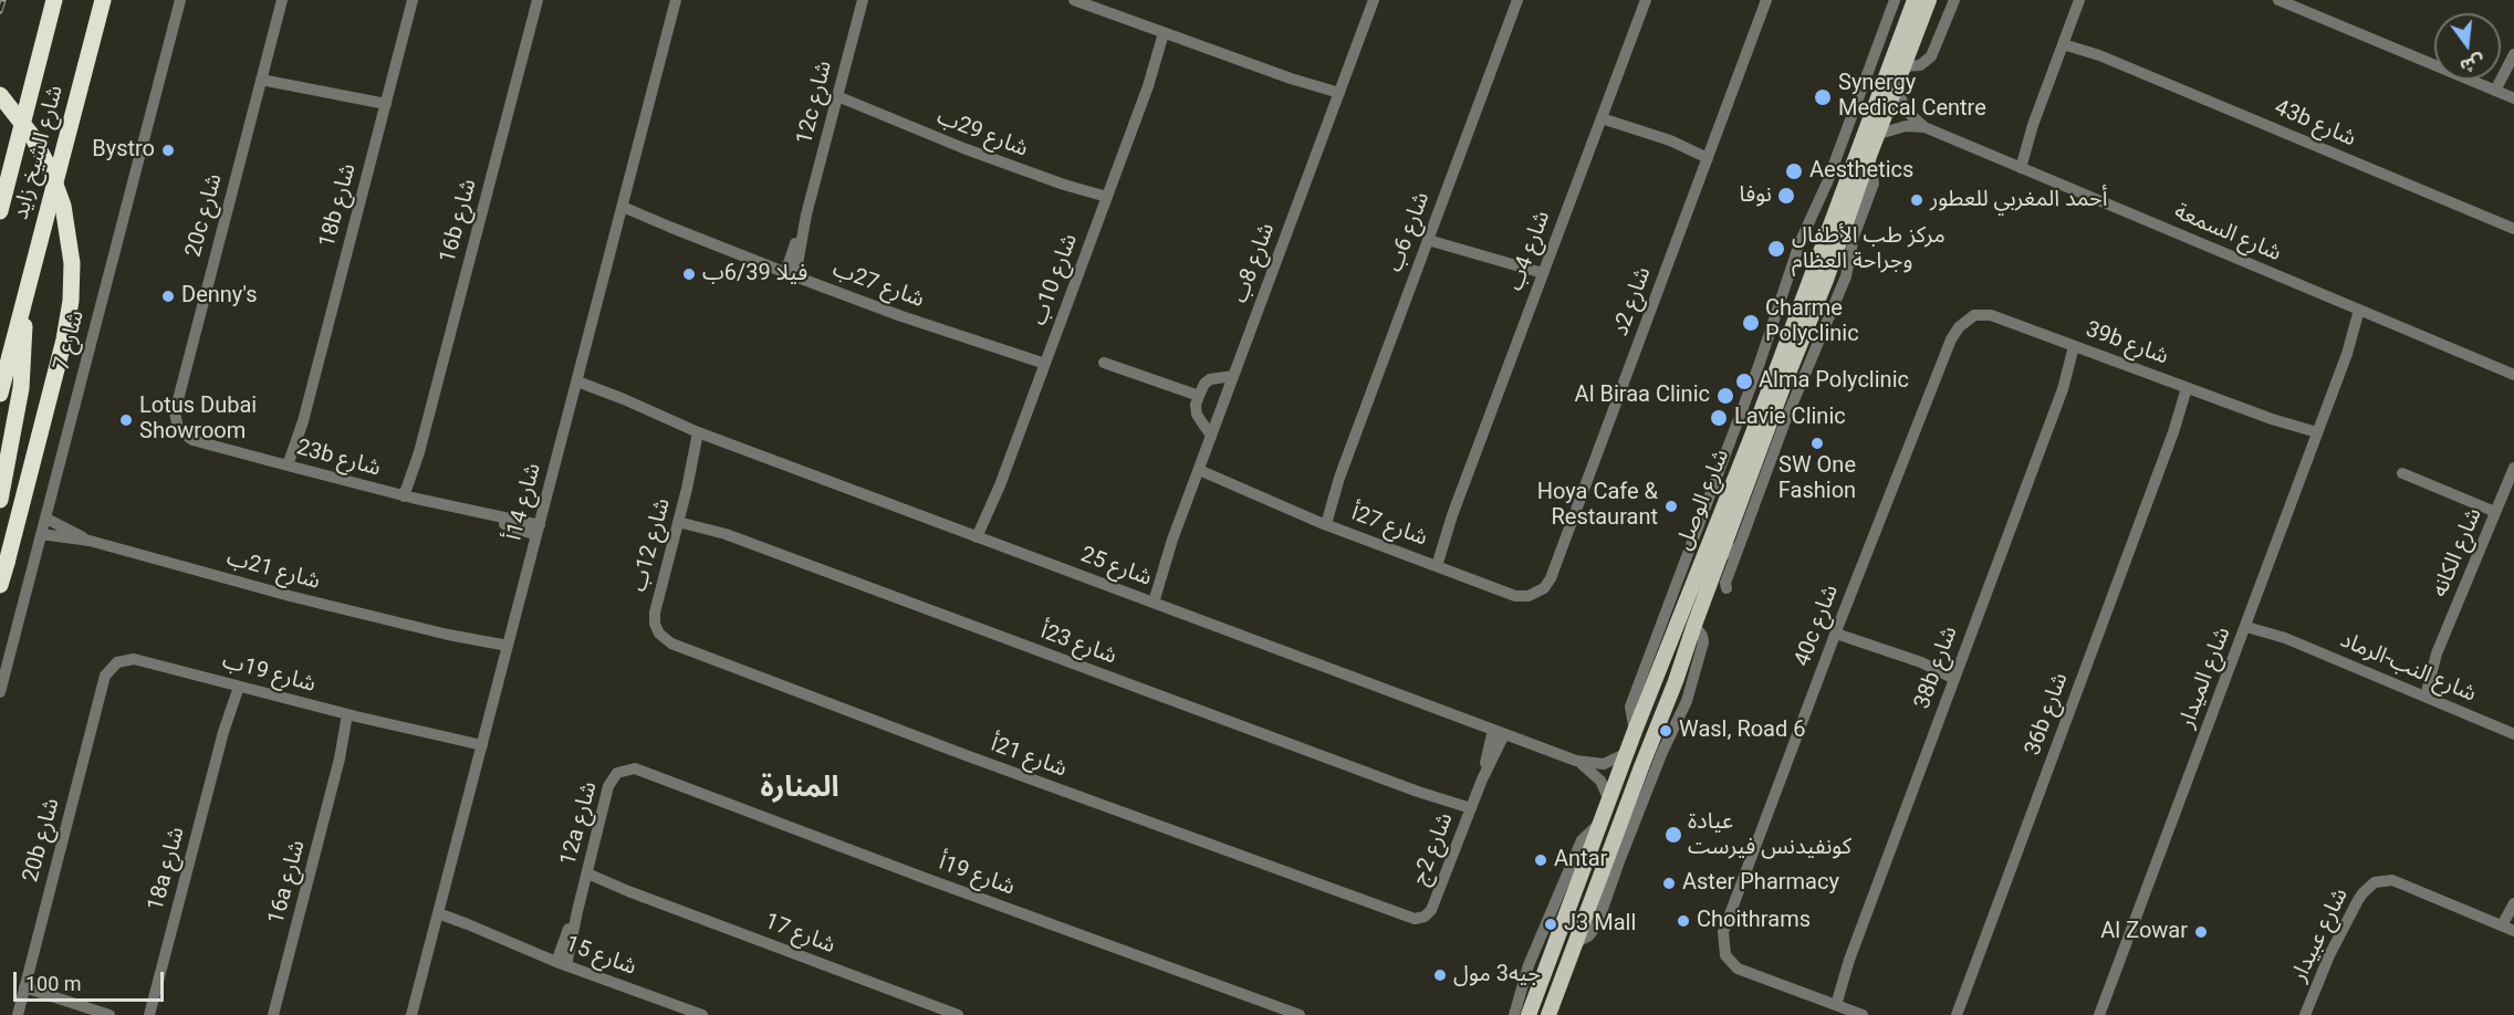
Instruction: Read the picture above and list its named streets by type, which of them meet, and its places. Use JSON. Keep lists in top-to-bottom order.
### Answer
{
  "streets": {
    "highway": ["شارع الشيخ زايد"],
    "main road": ["شارع الوصل"],
    "street": [
      "12c شارع",
      "43b شارع",
      "شارع 29ب",
      "18b شارع",
      "20c شارع",
      "16b شارع",
      "شارع 6ب",
      "شارع السمعة",
      "شارع 4ب",
      "شارع 8ب",
      "شارع 10ب",
      "شارع 27ب",
      "شارع 2د",
      "شارع 7",
      "39b شارع",
      "23b شارع",
      "شارع 14أ",
      "شارع 27أ",
      "شارع 12ب",
      "شارع الكانه",
      "شارع 25",
      "شارع 21ب",
      "40c شارع",
      "شارع 23أ",
      "38b شارع",
      "شارع النب-الرماد",
      "شارع 19ب",
      "شارع الميدار",
      "36b شارع",
      "شارع 21أ",
      "12a شارع",
      "20b شارع",
      "شارع 2ج",
      "18a شارع",
      "شارع 19أ",
      "16a شارع",
      "شارع 17",
      "شارع عبيدار",
      "شارع 15"
    ]
  },
  "crossings": [
    ["12c شارع", "شارع 29ب"],
    ["12c شارع", "شارع 27ب"],
    ["شارع 29ب", "شارع 10ب"],
    ["18b شارع", "23b شارع"],
    ["20c شارع", "23b شارع"],
    ["16b شارع", "23b شارع"],
    ["شارع 6ب", "شارع 27أ"],
    ["شارع السمعة", "شارع الوصل"],
    ["شارع السمعة", "شارع الميدار"],
    ["شارع 4ب", "شارع 27أ"],
    ["شارع 8ب", "شارع 27أ"],
    ["شارع 8ب", "شارع 25"],
    ["شارع 10ب", "شارع 27ب"],
    ["شارع 10ب", "شارع 25"],
    ["شارع 27ب", "شارع 14أ"],
    ["شارع 2د", "شارع 27أ"],
    ["شارع 7", "شارع 21ب"],
    ["39b شارع", "40c شارع"],
    ["39b شارع", "38b شارع"],
    ["39b شارع", "شارع الميدار"],
    ["39b شارع", "36b شارع"],
    ["23b شارع", "شارع 14أ"],
    ["شارع الوصل", "شارع 25"],
    ["شارع 14أ", "شارع 25"],
    ["شارع 14أ", "شارع 21ب"],
    ["شارع 14أ", "شارع 19ب"],
    ["شارع 14أ", "شارع 15"],
    ["شارع 12ب", "شارع 25"],
    ["شارع 12ب", "شارع 23أ"],
    ["شارع 12ب", "شارع 21أ"],
    ["شارع الكانه", "شارع النب-الرماد"],
    ["شارع 25", "شارع 2ج"],
    ["40c شارع", "38b شارع"],
    ["شارع 23أ", "شارع 2ج"],
    ["شارع النب-الرماد", "شارع الميدار"],
    ["شارع 19ب", "20b شارع"],
    ["شارع 19ب", "18a شارع"],
    ["شارع 19ب", "16a شارع"],
    ["شارع 21أ", "شارع 2ج"],
    ["12a شارع", "شارع 19أ"],
    ["12a شارع", "شارع 17"],
    ["12a شارع", "شارع 15"]
  ],
  "districts": ["المنارة"],
  "places": [
    "Synergy Medical Centre",
    "Bystro",
    "Aesthetics",
    "نوفا",
    "أحمد المغربي للعطور",
    "مركز طب الأطفال وجراحة العظام",
    "فيلا 6/39ب",
    "Denny's",
    "Charme Polyclinic",
    "Alma Polyclinic",
    "Al Biraa Clinic",
    "Lavie Clinic",
    "Lotus Dubai Showroom",
    "SW One Fashion",
    "Hoya Cafe & Restaurant",
    "Wasl, Road 6",
    "عيادة كونفيدنس فيرست",
    "Antar",
    "Aster Pharmacy",
    "Choithrams",
    "J3 Mall",
    "Al Zowar",
    "جيه3 مول"
  ],
  "scale_bar": "100 m",
  "north": "bottom"
}
